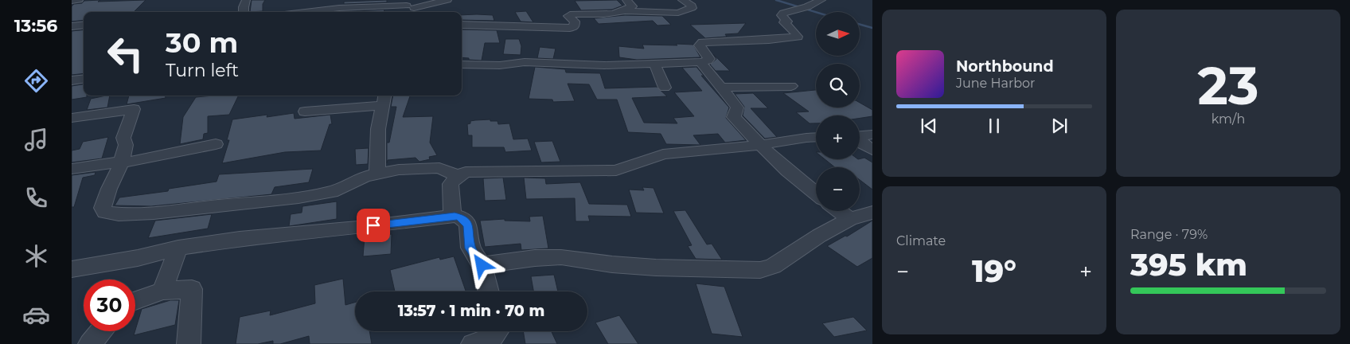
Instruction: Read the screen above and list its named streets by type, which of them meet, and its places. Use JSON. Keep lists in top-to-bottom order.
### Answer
{
  "north": "right",
  "page": {
    "tabs": "13:56",
    "tile": [
      ["23", "km/h"],
      "Climate",
      ["Range · 79%", "395 km"]
    ],
    "map_buttons": ["+", "−"],
    "turn": ["30 m", "Turn left"],
    "song": ["Northbound", "June Harbor"],
    "heat": ["−", "19°", "+"],
    "limit": "30",
    "trip": "13:57 · 1 min · 70 m"
  }
}
